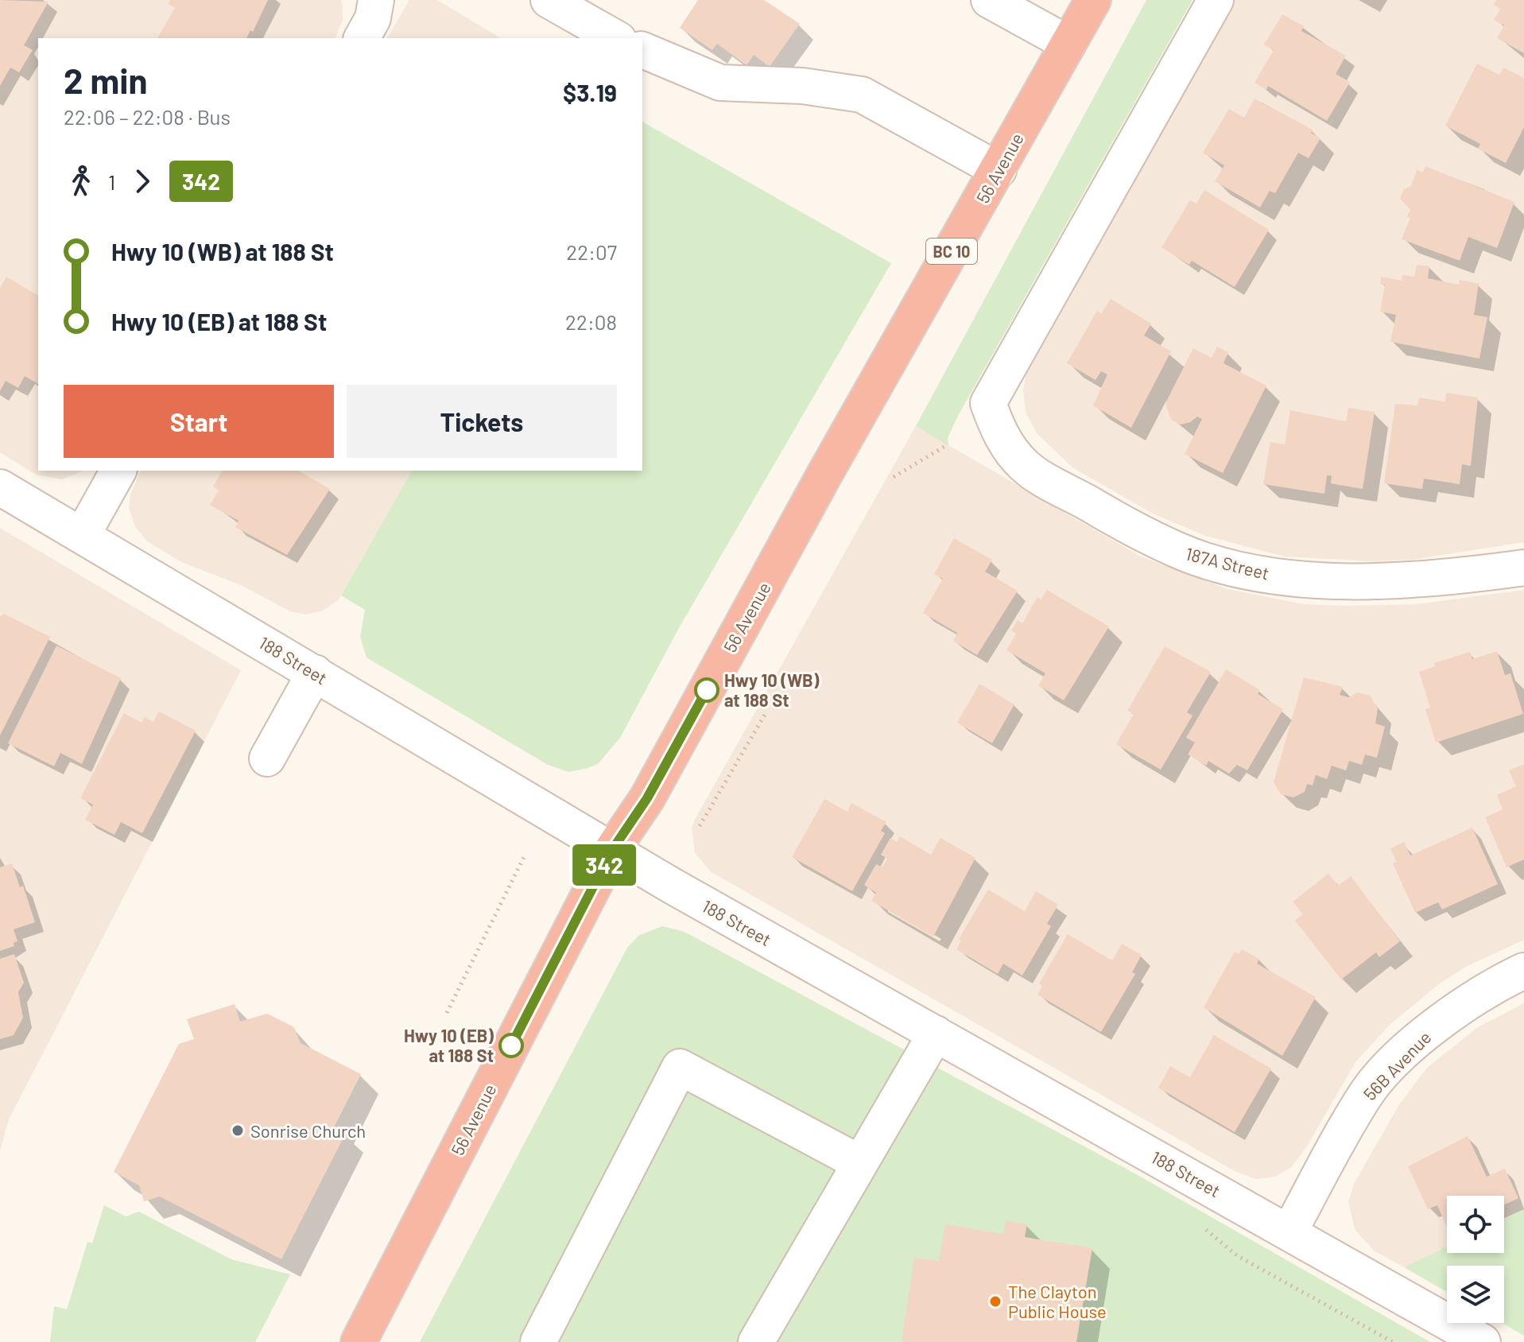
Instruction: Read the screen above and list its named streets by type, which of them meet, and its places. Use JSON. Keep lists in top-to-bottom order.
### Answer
{
  "streets": {
    "highway": ["56 Avenue", "BC 10"],
    "street": ["187A Street", "188 Street", "56B Avenue"]
  },
  "crossings": [
    ["56 Avenue", "188 Street"],
    ["188 Street", "56B Avenue"]
  ],
  "places": [
    "Hwy 10 (WB) at 188 St",
    "Hwy 10 (EB) at 188 St",
    "Sonrise Church",
    "The Clayton Public House"
  ],
  "lines": ["bus line 342"],
  "page": {
    "on_map": "342",
    "heading": ["2 min", "22:06 – 22:08 · Bus", "$3.19"],
    "legs": ["1", "342"],
    "list": [
      {
        "name": "Hwy 10 (WB) at 188 St",
        "value": "22:07"
      },
      {
        "name": "Hwy 10 (EB) at 188 St",
        "value": "22:08"
      }
    ],
    "buttons": ["Start", "Tickets"]
  }
}
